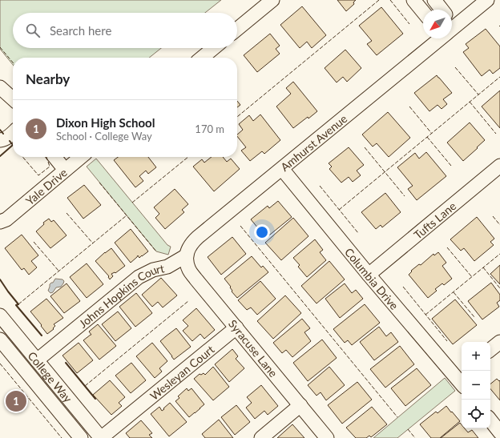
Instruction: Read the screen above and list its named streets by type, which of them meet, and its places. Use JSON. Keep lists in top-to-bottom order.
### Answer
{
  "streets": {
    "street": [
      "Amhurst Avenue",
      "Yale Drive",
      "Tufts Lane",
      "Columbia Drive",
      "Johns Hopkins Court",
      "Syracuse Lane",
      "Wesleyan Court",
      "College Way"
    ]
  },
  "crossings": [
    ["Amhurst Avenue", "Columbia Drive"],
    ["Amhurst Avenue", "Johns Hopkins Court"],
    ["Amhurst Avenue", "Syracuse Lane"],
    ["Tufts Lane", "Columbia Drive"],
    ["Johns Hopkins Court", "Syracuse Lane"],
    ["Johns Hopkins Court", "College Way"],
    ["Syracuse Lane", "Wesleyan Court"],
    ["Wesleyan Court", "College Way"]
  ],
  "north": "bottom left",
  "page": {
    "search": "Search here",
    "heading": "Nearby",
    "list": [
      {
        "mark": "1",
        "name": "Dixon High School",
        "note": "School · College Way",
        "value": "170 m"
      }
    ],
    "map_buttons": ["+", "−"],
    "pins": "1"
  }
}
